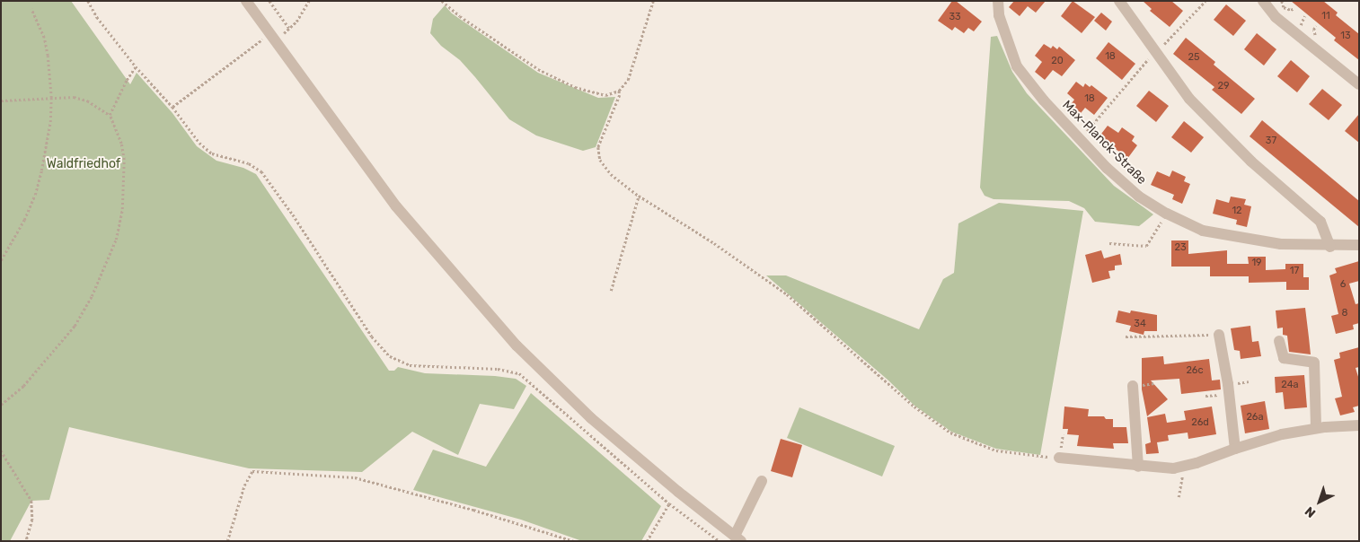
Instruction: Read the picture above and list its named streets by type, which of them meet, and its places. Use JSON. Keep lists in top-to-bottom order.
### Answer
{
  "streets": {
    "street": ["Max-Planck-Straße"]
  },
  "parks": ["Waldfriedhof"],
  "house_numbers": [
    "11",
    "33",
    "13",
    "18",
    "25",
    "20",
    "29",
    "18",
    "37",
    "12",
    "23",
    "19",
    "17",
    "6",
    "8",
    "34",
    "26c",
    "24a",
    "26a",
    "26d"
  ],
  "north": "bottom left"
}
